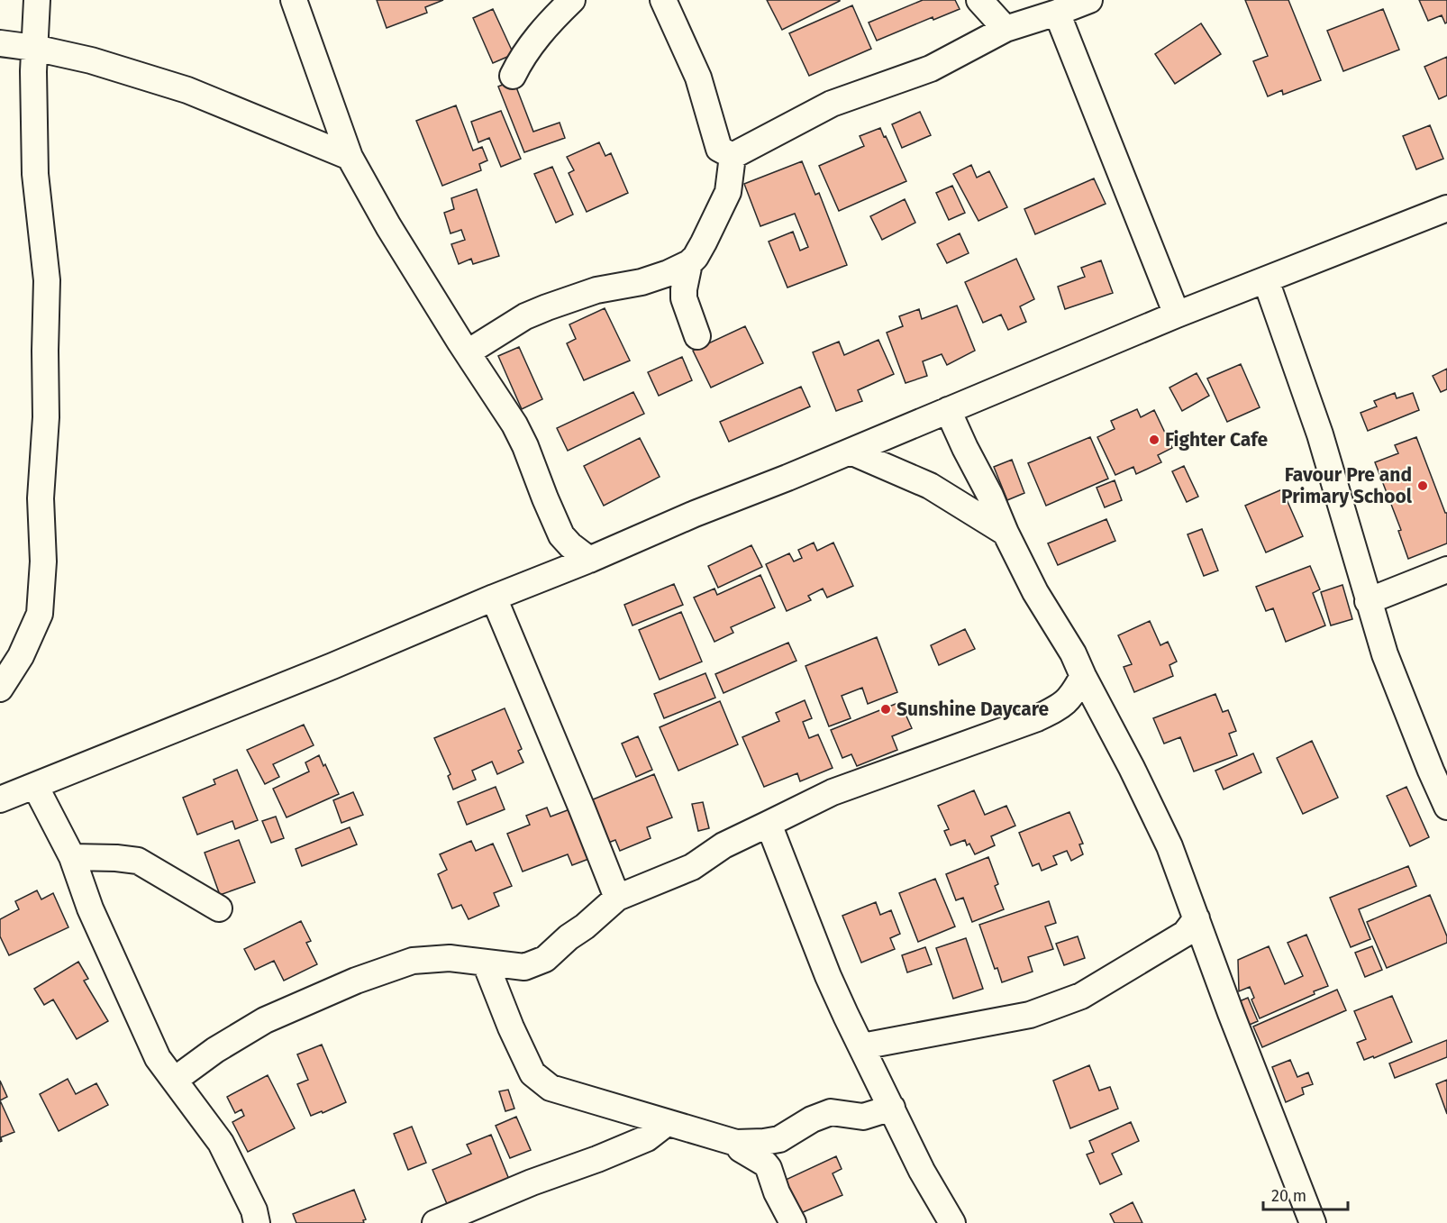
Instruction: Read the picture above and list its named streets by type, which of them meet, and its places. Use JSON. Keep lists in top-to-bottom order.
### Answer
{
  "places": ["Fighter Cafe", "Favour Pre and Primary School", "Sunshine Daycare"],
  "scale_bar": "20 m"
}
